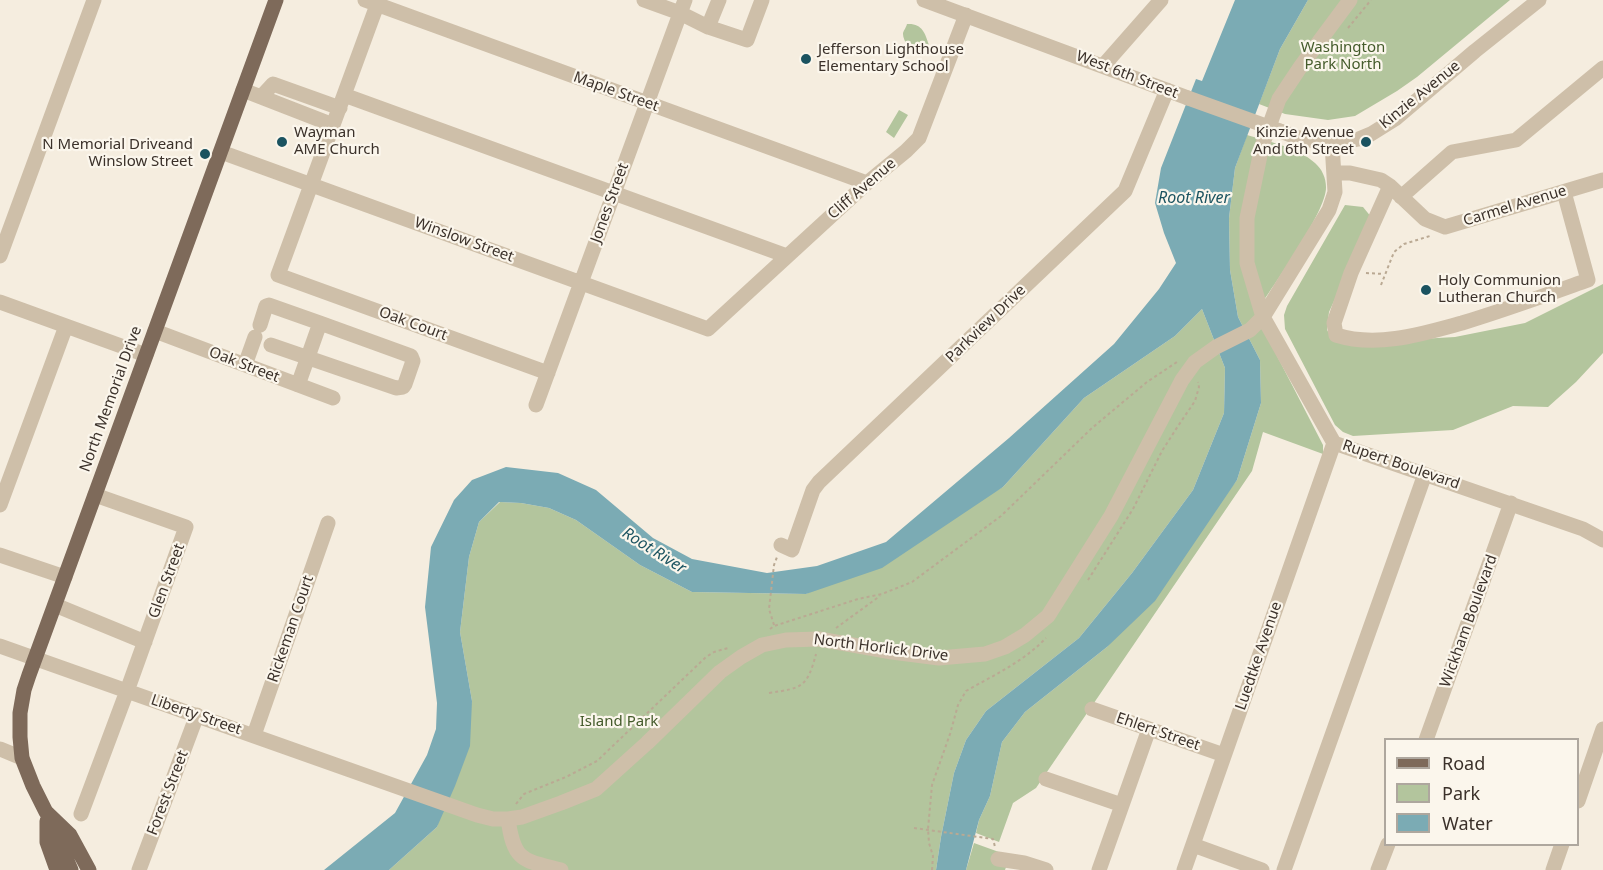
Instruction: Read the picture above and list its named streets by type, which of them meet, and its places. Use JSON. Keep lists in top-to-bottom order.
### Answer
{
  "streets": {
    "main road": ["North Memorial Drive"],
    "street": [
      "West 6th Street",
      "Maple Street",
      "Kinzie Avenue",
      "Cliff Avenue",
      "Jones Street",
      "Carmel Avenue",
      "Winslow Street",
      "Oak Court",
      "Parkview Drive",
      "Oak Street",
      "Rupert Boulevard",
      "Glen Street",
      "Wickham Boulevard",
      "Rickeman Court",
      "North Horlick Drive",
      "Luedtke Avenue",
      "Liberty Street",
      "Ehlert Street",
      "Forest Street"
    ]
  },
  "crossings": [
    ["West 6th Street", "Kinzie Avenue"],
    ["West 6th Street", "Cliff Avenue"],
    ["West 6th Street", "Parkview Drive"],
    ["Maple Street", "Cliff Avenue"],
    ["Maple Street", "Jones Street"],
    ["Cliff Avenue", "Winslow Street"],
    ["Jones Street", "Winslow Street"],
    ["Jones Street", "Oak Court"],
    ["Winslow Street", "Oak Court"],
    ["Winslow Street", "North Memorial Drive"],
    ["Oak Street", "North Memorial Drive"],
    ["North Memorial Drive", "Glen Street"],
    ["North Memorial Drive", "Liberty Street"],
    ["Rupert Boulevard", "Wickham Boulevard"],
    ["Rupert Boulevard", "North Horlick Drive"],
    ["Rupert Boulevard", "Luedtke Avenue"],
    ["Glen Street", "Liberty Street"],
    ["Rickeman Court", "Liberty Street"],
    ["North Horlick Drive", "Liberty Street"],
    ["Luedtke Avenue", "Ehlert Street"],
    ["Liberty Street", "Forest Street"]
  ],
  "water": ["Root River"],
  "parks": ["Washington Park North", "Island Park"],
  "places": [
    "Jefferson Lighthouse Elementary School",
    "Wayman AME Church",
    "Kinzie Avenue And 6th Street",
    "N Memorial Driveand Winslow Street",
    "Holy Communion Lutheran Church"
  ],
  "legend": ["Road", "Park", "Water"]
}
